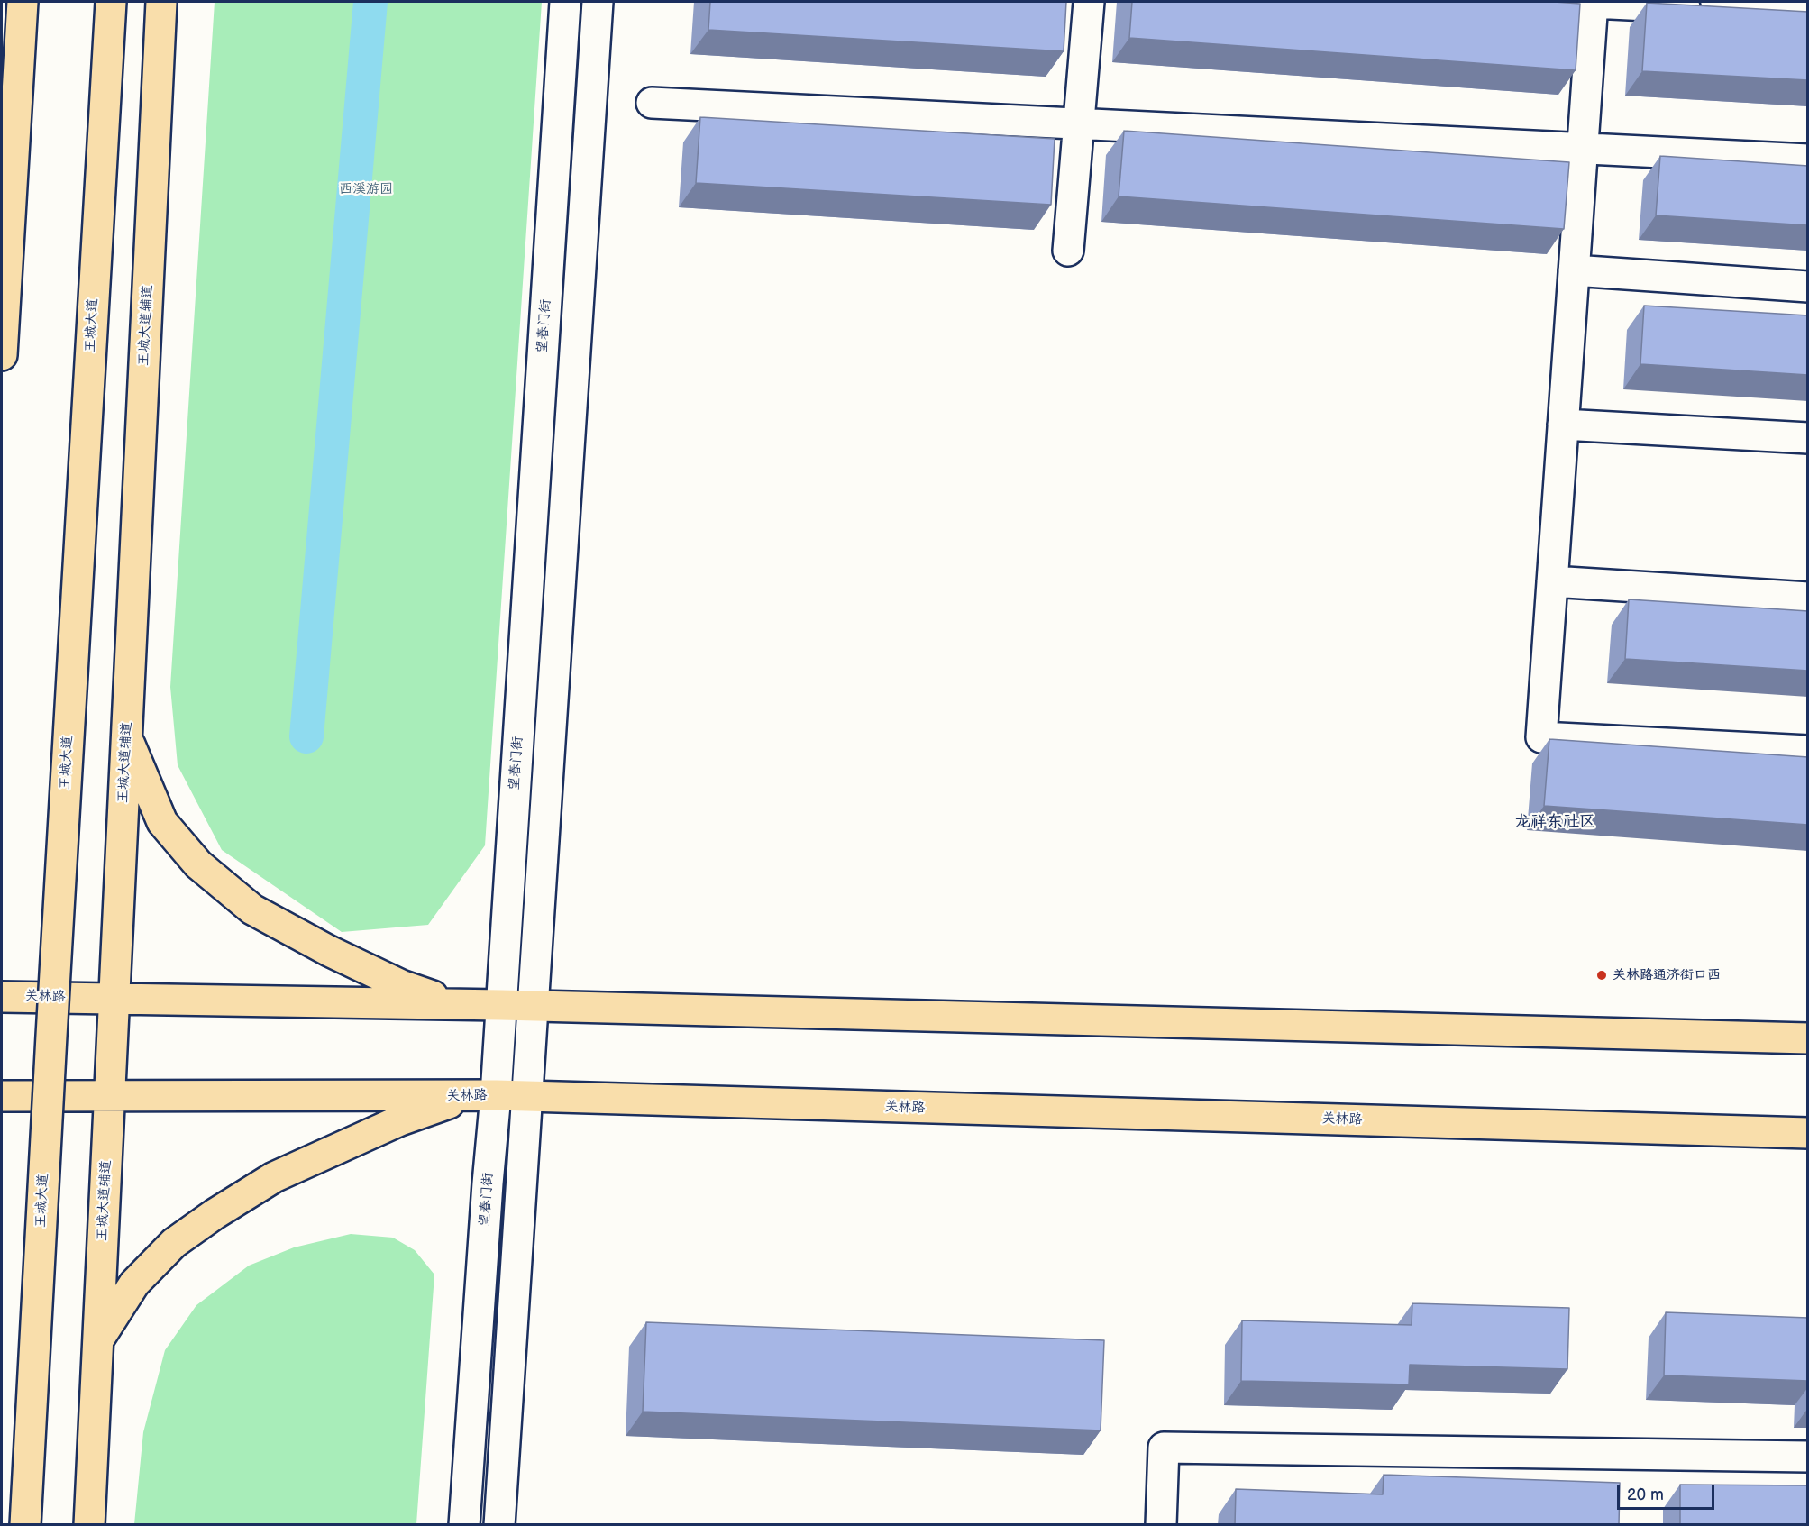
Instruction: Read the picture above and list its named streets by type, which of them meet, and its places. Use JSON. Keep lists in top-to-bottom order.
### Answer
{
  "streets": {
    "main road": ["王城大道", "王城大道辅道", "关林路"],
    "street": ["望春门街"]
  },
  "crossings": [
    ["王城大道辅道", "关林路"],
    ["望春门街", "关林路"]
  ],
  "districts": ["龙祥东社区"],
  "parks": ["西溪游园"],
  "places": ["关林路通济街口西"],
  "scale_bar": "20 m"
}
